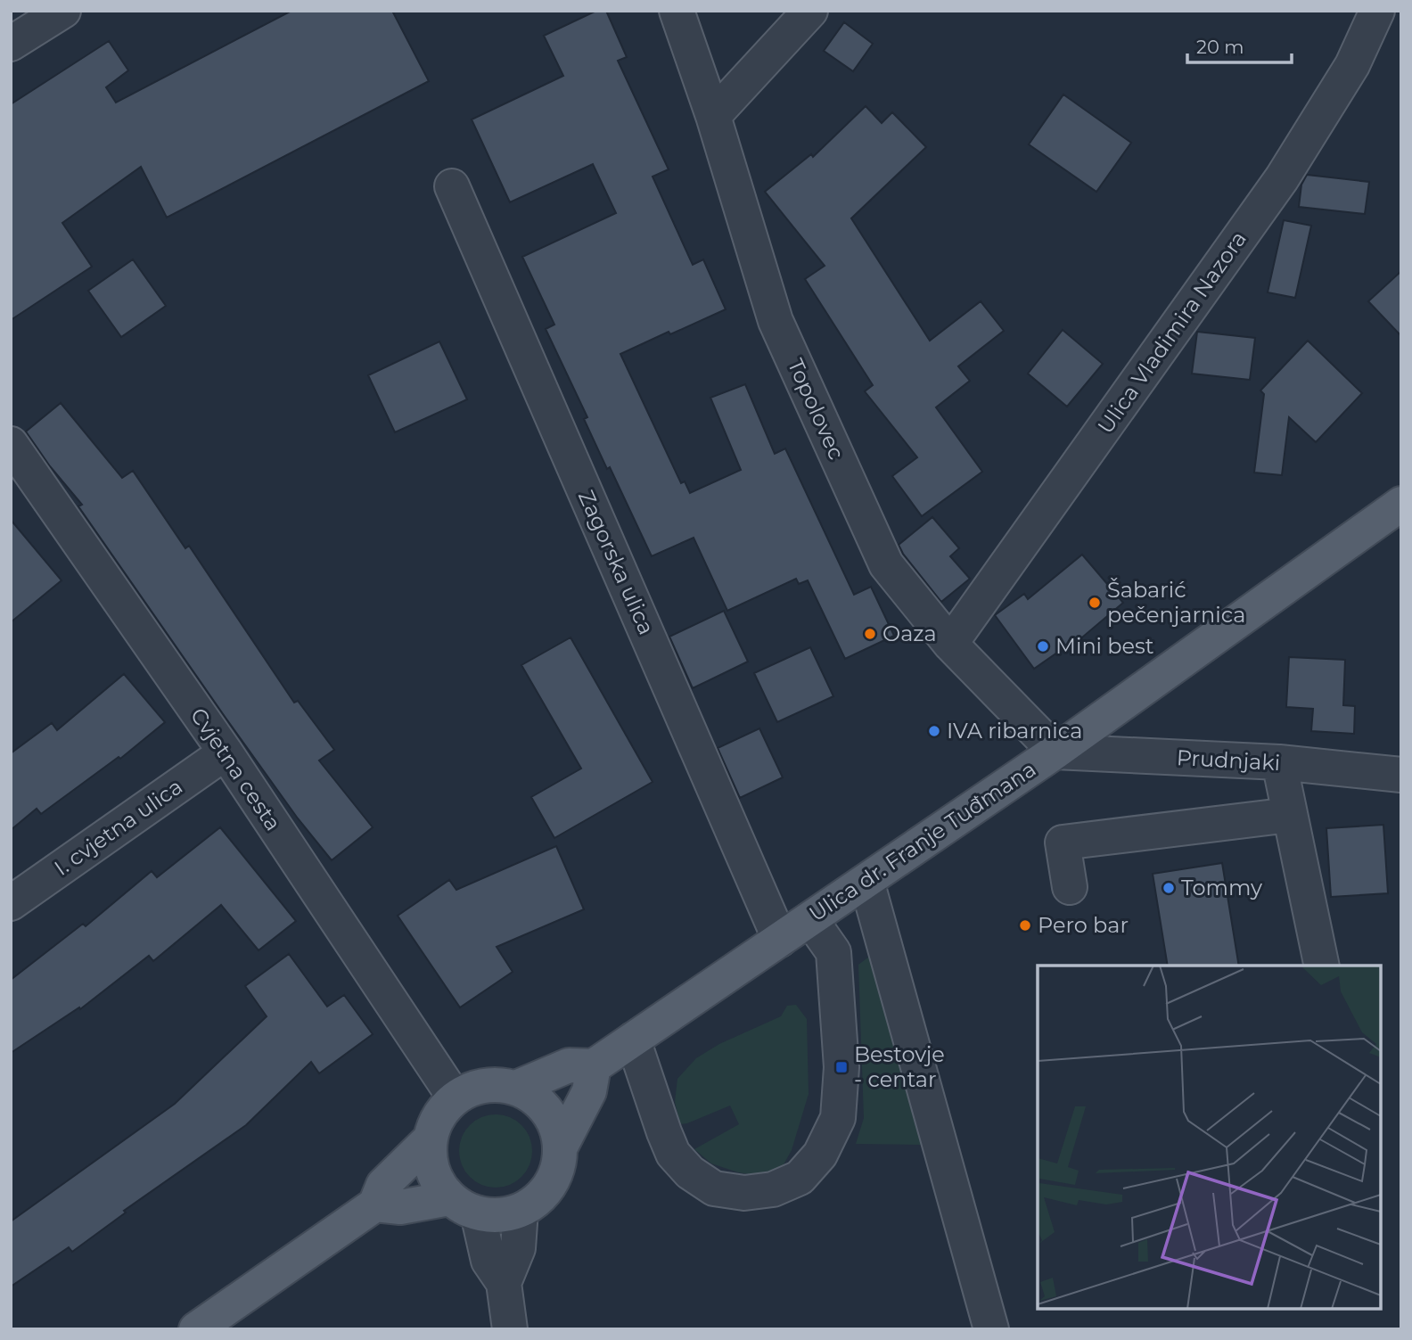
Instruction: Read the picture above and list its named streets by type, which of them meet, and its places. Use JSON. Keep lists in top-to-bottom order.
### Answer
{
  "streets": {
    "main road": ["Ulica dr. Franje Tuđmana"],
    "street": [
      "Ulica Vladimira Nazora",
      "Topolovec",
      "Zagorska ulica",
      "Prudnjaki",
      "Cvjetna cesta",
      "I. cvjetna ulica"
    ]
  },
  "crossings": [
    ["Ulica Vladimira Nazora", "Topolovec"],
    ["Topolovec", "Prudnjaki"],
    ["Topolovec", "Ulica dr. Franje Tuđmana"],
    ["Zagorska ulica", "Ulica dr. Franje Tuđmana"],
    ["Prudnjaki", "Ulica dr. Franje Tuđmana"],
    ["Cvjetna cesta", "I. cvjetna ulica"]
  ],
  "places": {
    "other": [
      "Šabarić pečenjarnica",
      "Oaza",
      "Mini best",
      "IVA ribarnica",
      "Tommy",
      "Pero bar"
    ],
    "transit": ["Bestovje - centar"]
  },
  "scale_bar": "20 m"
}
